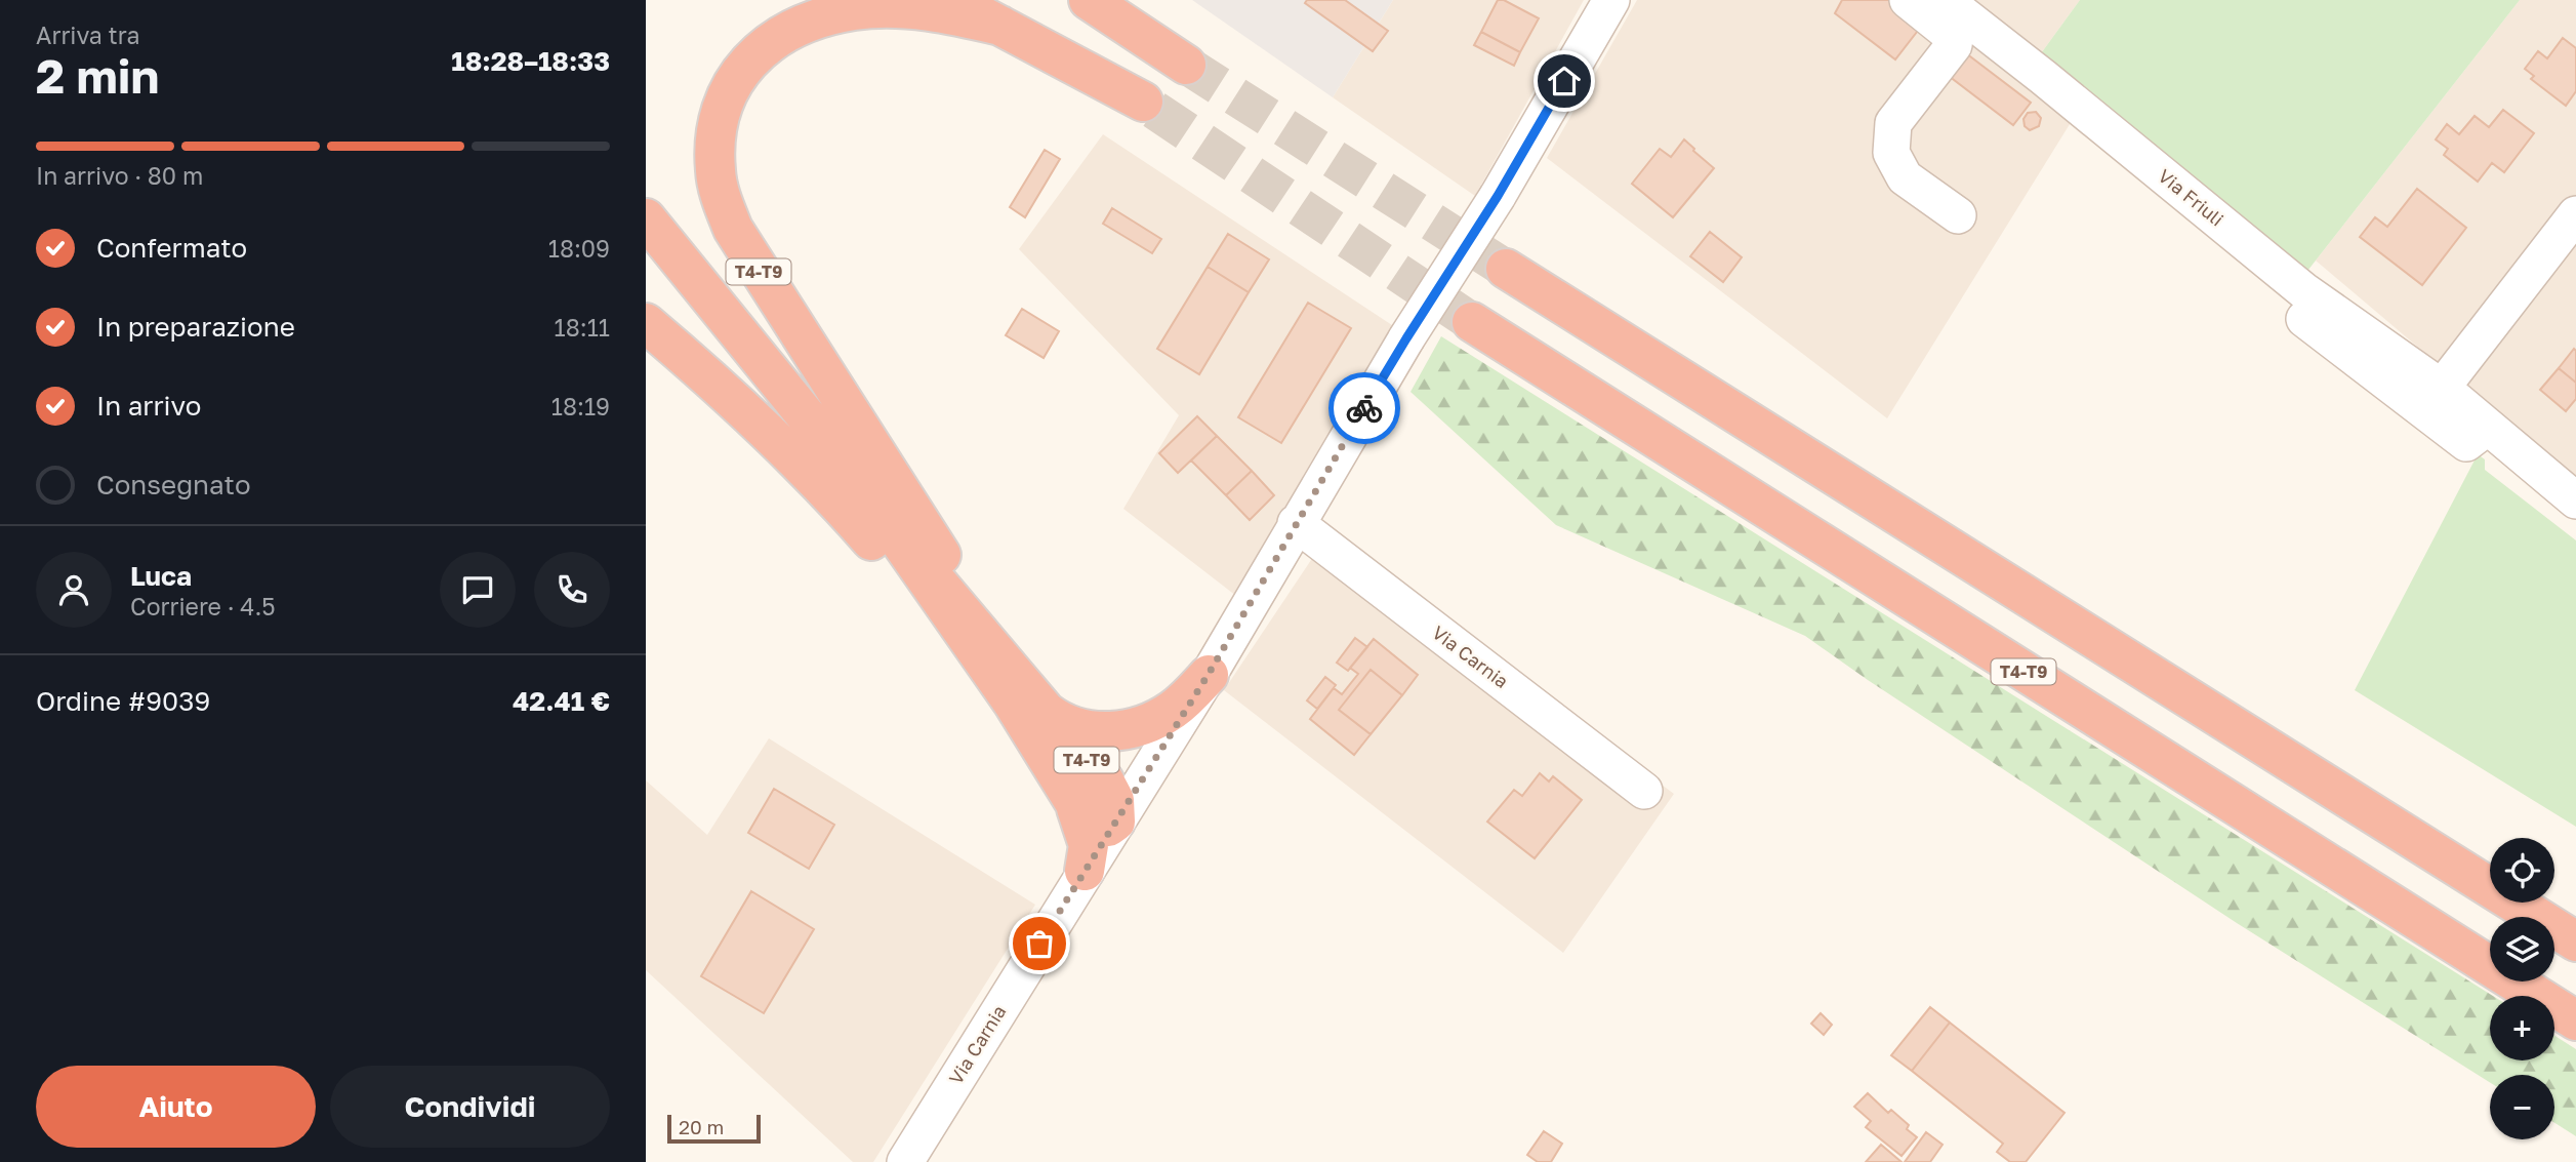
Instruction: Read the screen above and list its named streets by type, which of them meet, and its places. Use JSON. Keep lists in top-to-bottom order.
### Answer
{
  "streets": {
    "highway": ["T4-T9"],
    "street": ["Via Friuli", "Via Carnia"]
  },
  "crossings": [
    ["T4-T9", "Via Carnia"]
  ],
  "scale_bar": "20 m",
  "page": {
    "heading": ["2 min", "Arriva tra", "18:28–18:33"],
    "panel": [
      "Luca",
      "Corriere · 4.5",
      "Ordine #9039",
      "42.41 €"
    ],
    "bar": "In arrivo · 80 m",
    "list": [
      ["Confermato", "18:09"],
      ["In preparazione", "18:11"],
      ["In arrivo", "18:19"],
      "Consegnato"
    ],
    "map_buttons": ["+", "−"],
    "buttons": ["Aiuto", "Condividi"],
    "scale": "20 m"
  }
}
